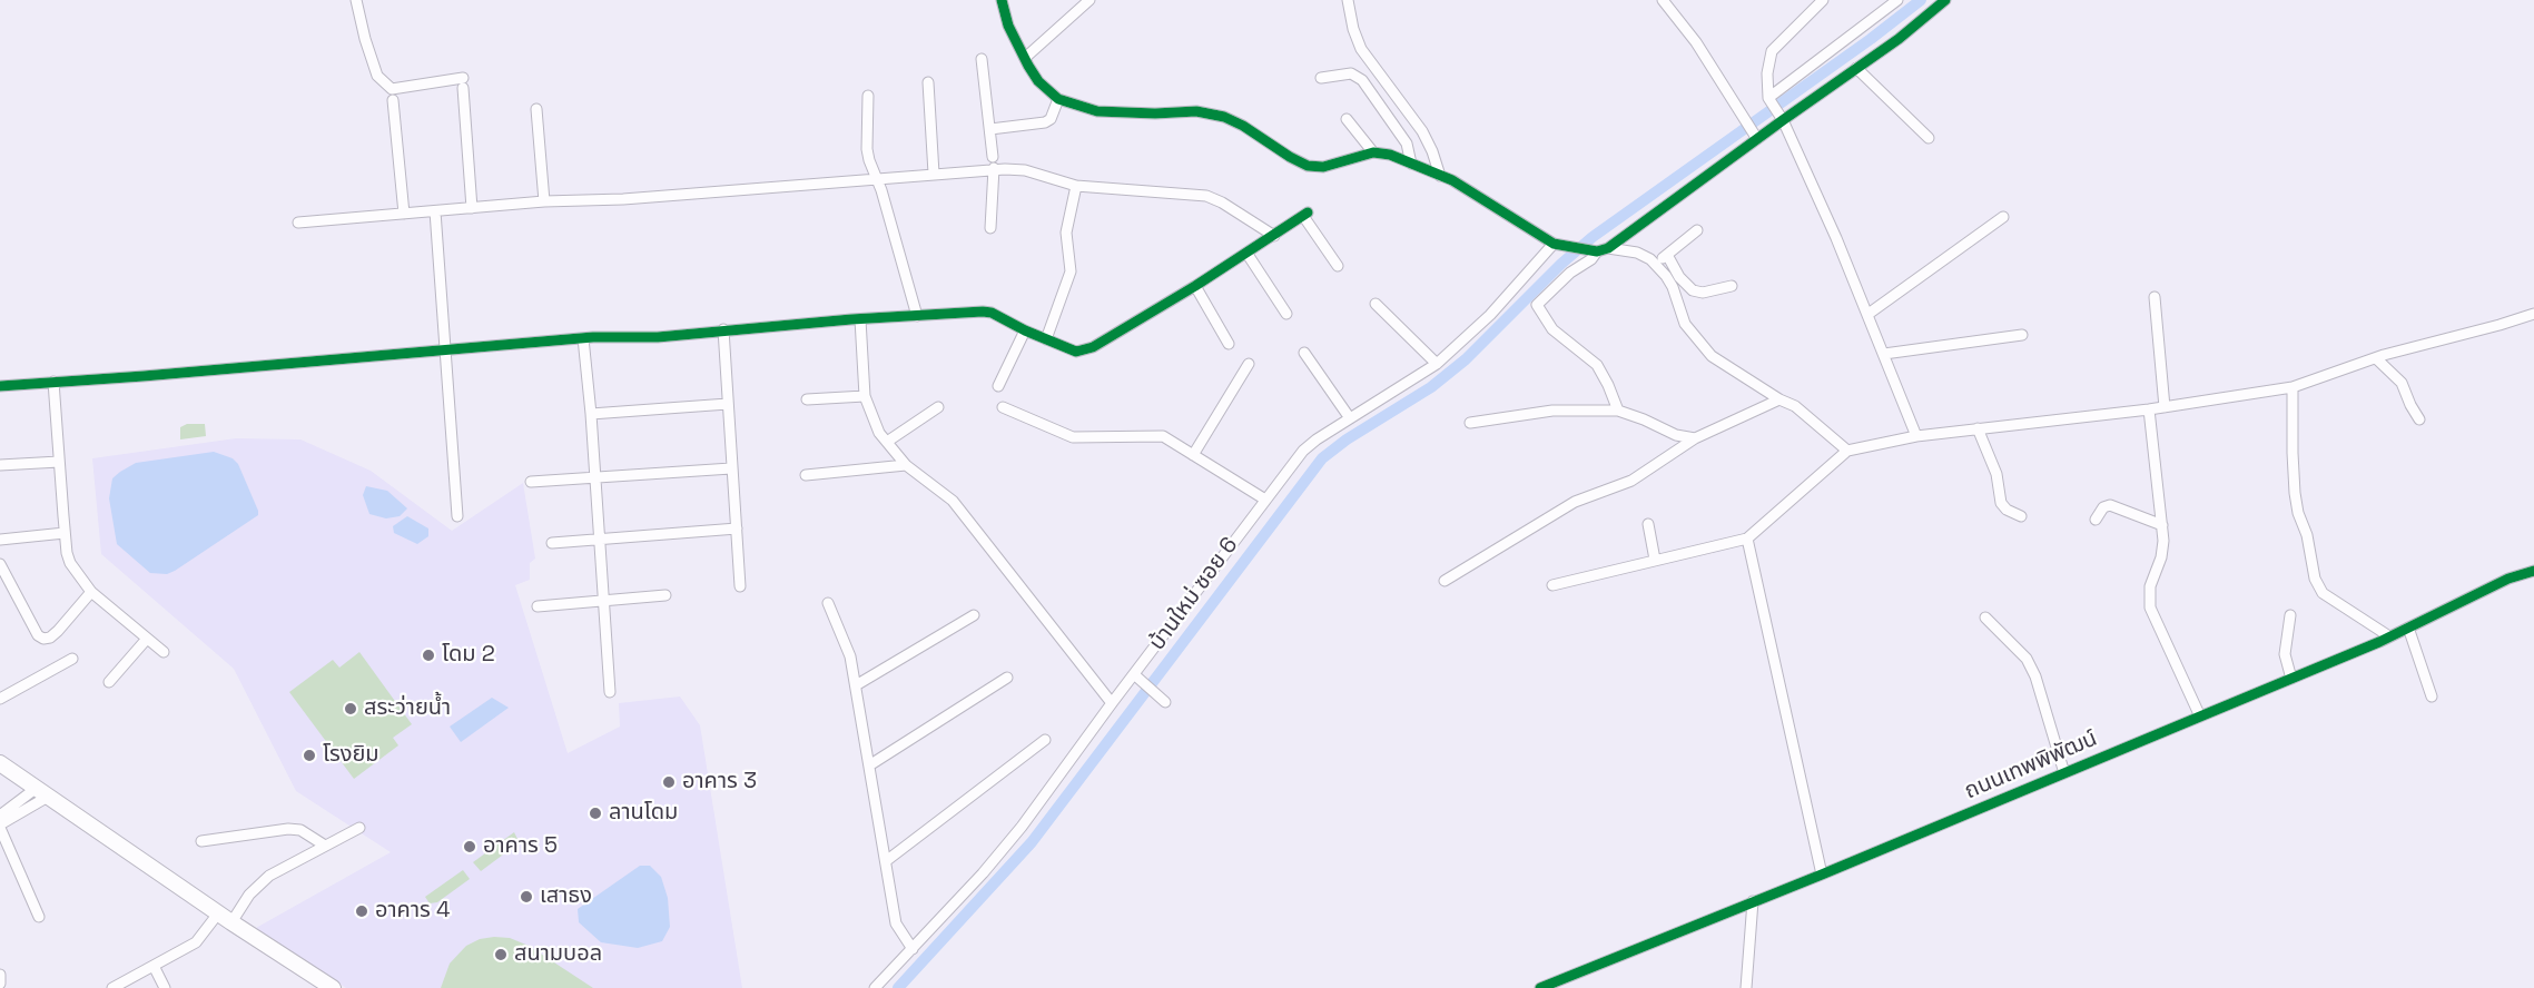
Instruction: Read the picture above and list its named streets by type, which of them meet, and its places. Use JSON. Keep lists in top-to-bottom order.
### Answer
{
  "streets": {
    "street": ["บ้านใหม่ ซอย 6", "ถนนเทพพิพัฒน์"]
  },
  "places": [
    "โดม 2",
    "สระว่ายน้ำ",
    "โรงยิม",
    "อาคาร 3",
    "ลานโดม",
    "อาคาร 5",
    "เสาธง",
    "อาคาร 4",
    "สนามบอล"
  ]
}
